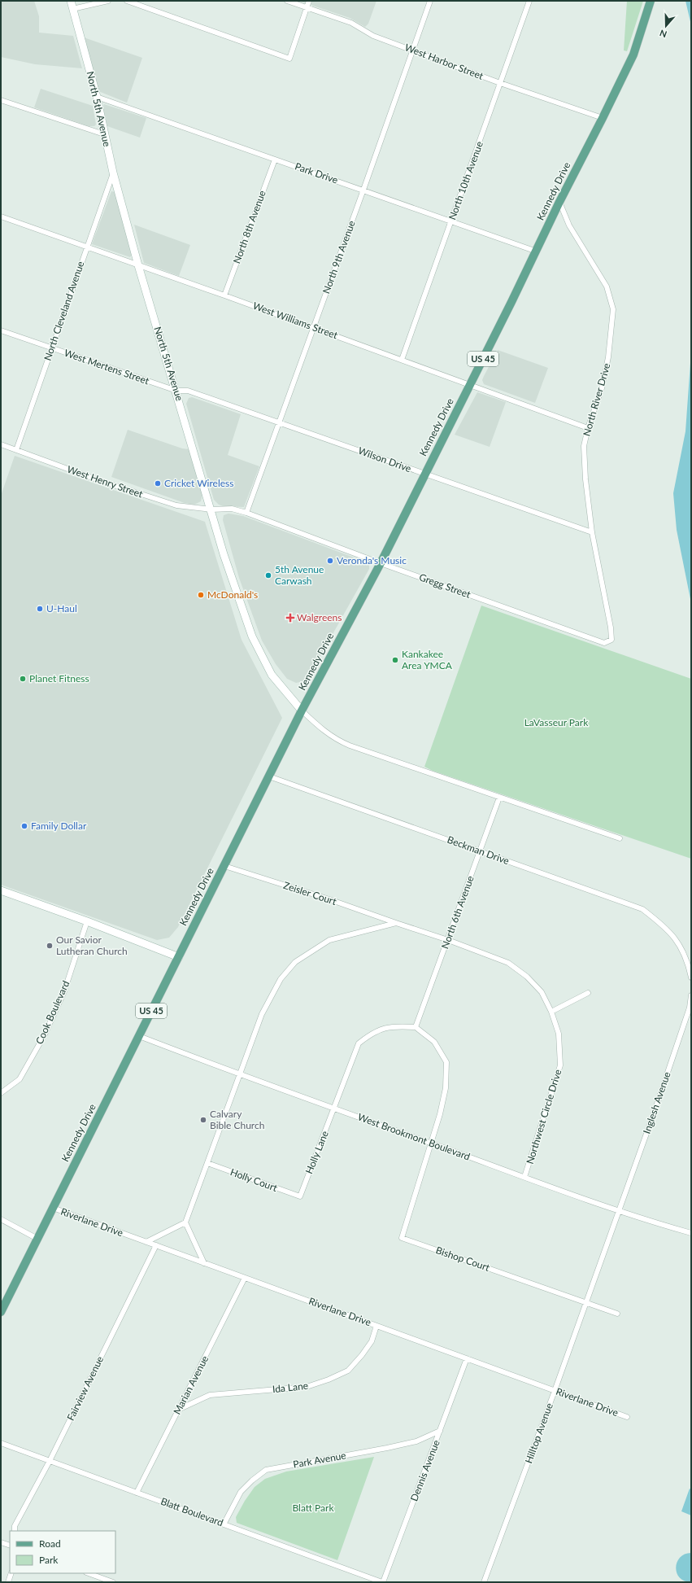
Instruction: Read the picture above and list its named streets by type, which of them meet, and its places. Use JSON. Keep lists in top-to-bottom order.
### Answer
{
  "streets": {
    "main road": ["Kennedy Drive", "US 45"],
    "street": [
      "West Harbor Street",
      "North 5th Avenue",
      "Park Drive",
      "North 10th Avenue",
      "North 8th Avenue",
      "North 9th Avenue",
      "North Cleveland Avenue",
      "West Williams Street",
      "West Mertens Street",
      "North River Drive",
      "Wilson Drive",
      "West Henry Street",
      "Gregg Street",
      "Beckman Drive",
      "Zeisler Court",
      "North 6th Avenue",
      "Cook Boulevard",
      "Inglesh Avenue",
      "Northwest Circle Drive",
      "West Brookmont Boulevard",
      "Holly Lane",
      "Holly Court",
      "Riverlane Drive",
      "Bishop Court",
      "Marian Avenue",
      "Ida Lane",
      "Fairview Avenue",
      "Hilltop Avenue",
      "Park Avenue",
      "Dennis Avenue",
      "Blatt Boulevard"
    ]
  },
  "crossings": [
    ["West Harbor Street", "North 10th Avenue"],
    ["West Harbor Street", "Kennedy Drive"],
    ["West Harbor Street", "North 9th Avenue"],
    ["North 5th Avenue", "Park Drive"],
    ["North 5th Avenue", "Kennedy Drive"],
    ["North 5th Avenue", "North Cleveland Avenue"],
    ["North 5th Avenue", "West Williams Street"],
    ["North 5th Avenue", "West Mertens Street"],
    ["North 5th Avenue", "Wilson Drive"],
    ["North 5th Avenue", "West Henry Street"],
    ["North 5th Avenue", "Gregg Street"],
    ["Park Drive", "North 10th Avenue"],
    ["Park Drive", "Kennedy Drive"],
    ["Park Drive", "North 8th Avenue"],
    ["Park Drive", "North 9th Avenue"],
    ["North 10th Avenue", "West Williams Street"],
    ["Kennedy Drive", "West Williams Street"],
    ["Kennedy Drive", "North River Drive"],
    ["Kennedy Drive", "Wilson Drive"],
    ["Kennedy Drive", "Gregg Street"],
    ["Kennedy Drive", "Beckman Drive"],
    ["Kennedy Drive", "Zeisler Court"],
    ["Kennedy Drive", "West Brookmont Boulevard"],
    ["Kennedy Drive", "Riverlane Drive"],
    ["North 8th Avenue", "West Williams Street"],
    ["North 9th Avenue", "West Williams Street"],
    ["North 9th Avenue", "Wilson Drive"],
    ["North 9th Avenue", "Gregg Street"],
    ["North Cleveland Avenue", "West Williams Street"],
    ["North Cleveland Avenue", "West Mertens Street"],
    ["North Cleveland Avenue", "West Henry Street"],
    ["West Williams Street", "North River Drive"],
    ["West Mertens Street", "Wilson Drive"],
    ["North River Drive", "Wilson Drive"],
    ["North River Drive", "Gregg Street"],
    ["West Henry Street", "Gregg Street"],
    ["Beckman Drive", "North 6th Avenue"],
    ["Zeisler Court", "North 6th Avenue"],
    ["Zeisler Court", "Northwest Circle Drive"],
    ["North 6th Avenue", "Northwest Circle Drive"],
    ["North 6th Avenue", "West Brookmont Boulevard"],
    ["North 6th Avenue", "Holly Lane"],
    ["North 6th Avenue", "Bishop Court"],
    ["Inglesh Avenue", "West Brookmont Boulevard"],
    ["Inglesh Avenue", "Hilltop Avenue"],
    ["Northwest Circle Drive", "West Brookmont Boulevard"],
    ["West Brookmont Boulevard", "Holly Lane"],
    ["West Brookmont Boulevard", "Bishop Court"],
    ["West Brookmont Boulevard", "Hilltop Avenue"],
    ["Holly Lane", "Holly Court"],
    ["Holly Lane", "Bishop Court"],
    ["Riverlane Drive", "Marian Avenue"],
    ["Riverlane Drive", "Ida Lane"],
    ["Riverlane Drive", "Fairview Avenue"],
    ["Riverlane Drive", "Hilltop Avenue"],
    ["Riverlane Drive", "Dennis Avenue"],
    ["Bishop Court", "Hilltop Avenue"],
    ["Marian Avenue", "Ida Lane"],
    ["Marian Avenue", "Blatt Boulevard"],
    ["Fairview Avenue", "Blatt Boulevard"],
    ["Park Avenue", "Dennis Avenue"],
    ["Park Avenue", "Blatt Boulevard"],
    ["Dennis Avenue", "Blatt Boulevard"]
  ],
  "parks": ["LaVasseur Park", "Blatt Park"],
  "places": {
    "other": [
      "Cricket Wireless",
      "Veronda's Music",
      "5th Avenue Carwash",
      "McDonald's",
      "U-Haul",
      "Kankakee Area YMCA",
      "Planet Fitness",
      "Family Dollar",
      "Our Savior Lutheran Church",
      "Calvary Bible Church"
    ],
    "health": ["Walgreens"]
  },
  "legend": ["Road", "Park"],
  "north": "bottom"
}
